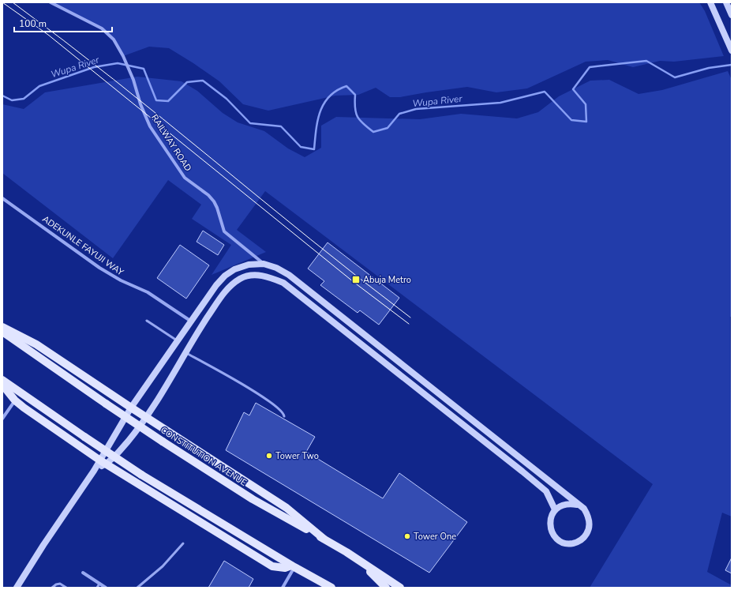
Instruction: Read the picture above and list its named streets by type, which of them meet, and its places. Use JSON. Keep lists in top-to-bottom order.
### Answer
{
  "streets": {
    "main road": ["CONSTITUTION AVENUE"],
    "street": ["RAILWAY ROAD", "ADEKUNLE FAYUJI WAY"]
  },
  "water": ["Wupa River"],
  "places": {
    "transit": ["Abuja Metro"],
    "other": ["Tower Two", "Tower One"]
  },
  "scale_bar": "100 m"
}
